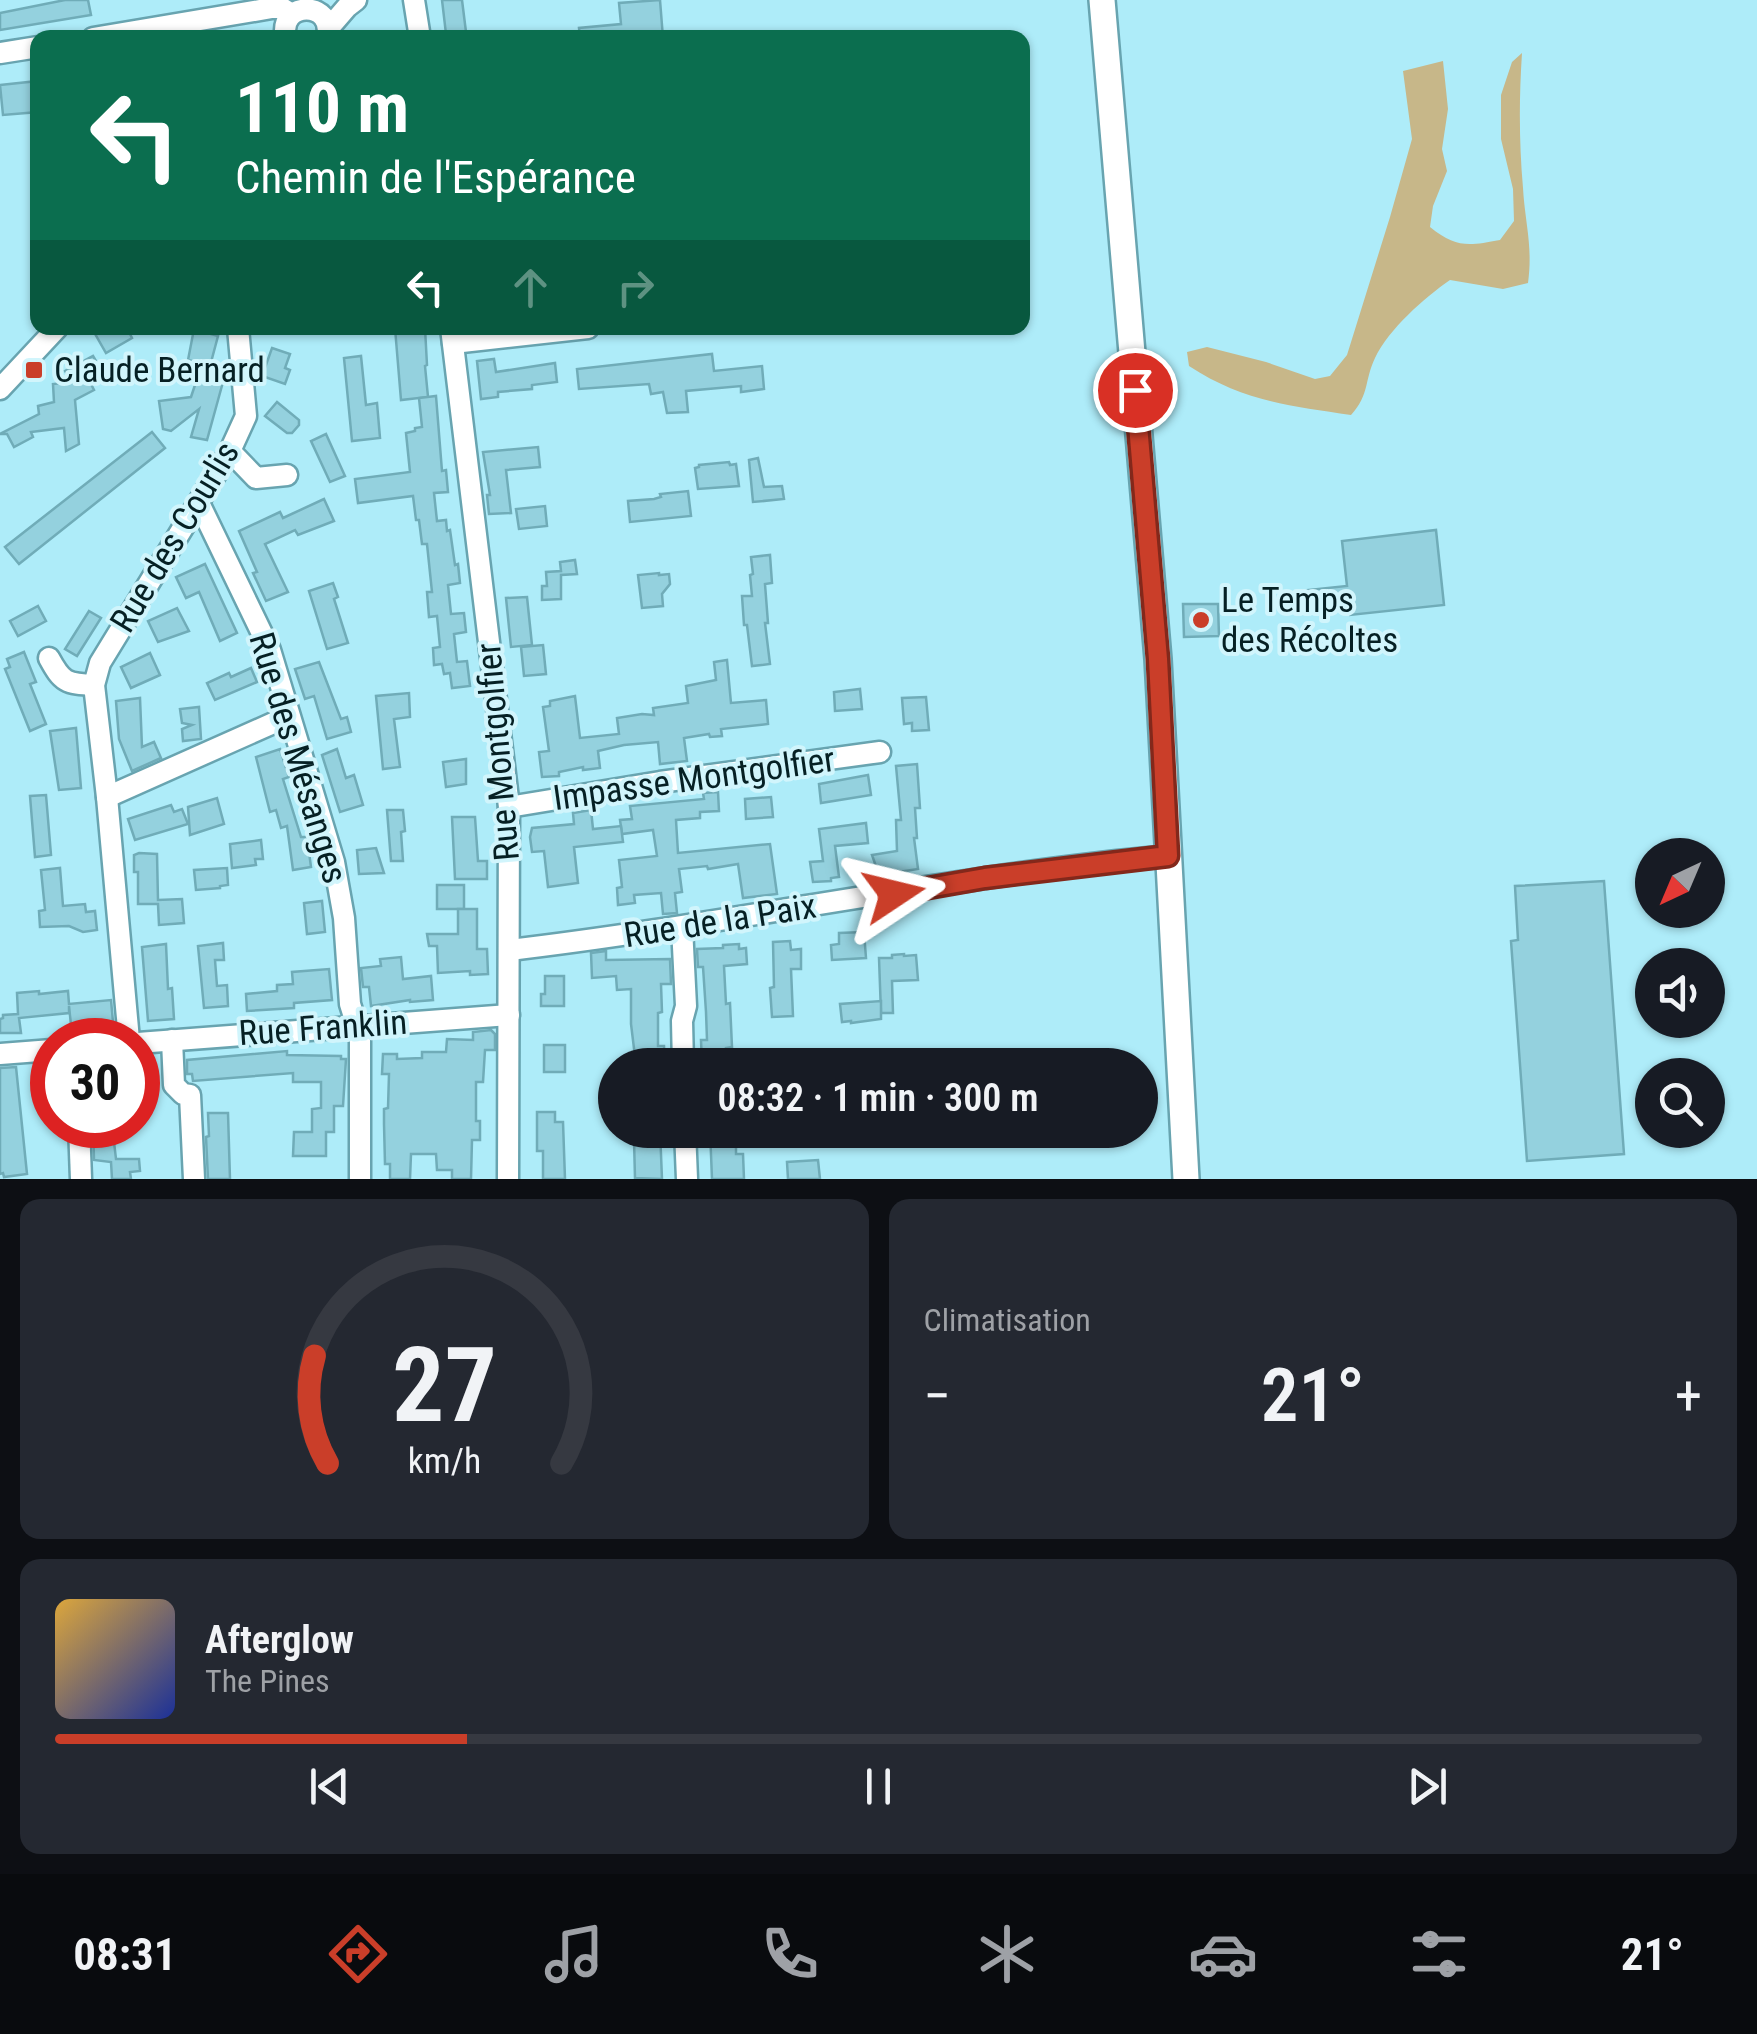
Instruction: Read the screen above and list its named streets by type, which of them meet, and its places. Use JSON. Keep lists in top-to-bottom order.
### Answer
{
  "streets": {
    "street": [
      "Rue des Courlis",
      "Rue Montgolfier",
      "Rue des Mésanges",
      "Impasse Montgolfier",
      "Rue de la Paix",
      "Rue Franklin"
    ]
  },
  "crossings": [
    ["Rue des Courlis", "Rue des Mésanges"],
    ["Rue Montgolfier", "Impasse Montgolfier"],
    ["Rue Montgolfier", "Rue de la Paix"],
    ["Rue Montgolfier", "Rue Franklin"],
    ["Rue des Mésanges", "Rue Franklin"]
  ],
  "places": {
    "transit": ["Claude Bernard"],
    "other": ["Le Temps des Récoltes"]
  },
  "north": "bottom left",
  "page": {
    "turn": ["110 m", "Chemin de l'Espérance"],
    "limit": "30",
    "trip": "08:32 · 1 min · 300 m",
    "tile": "Climatisation",
    "heat": ["−", "21°", "+"],
    "song": ["Afterglow", "The Pines"],
    "tabs": ["08:31", "21°"],
    "gauge": ["27", "km/h"]
  }
}
